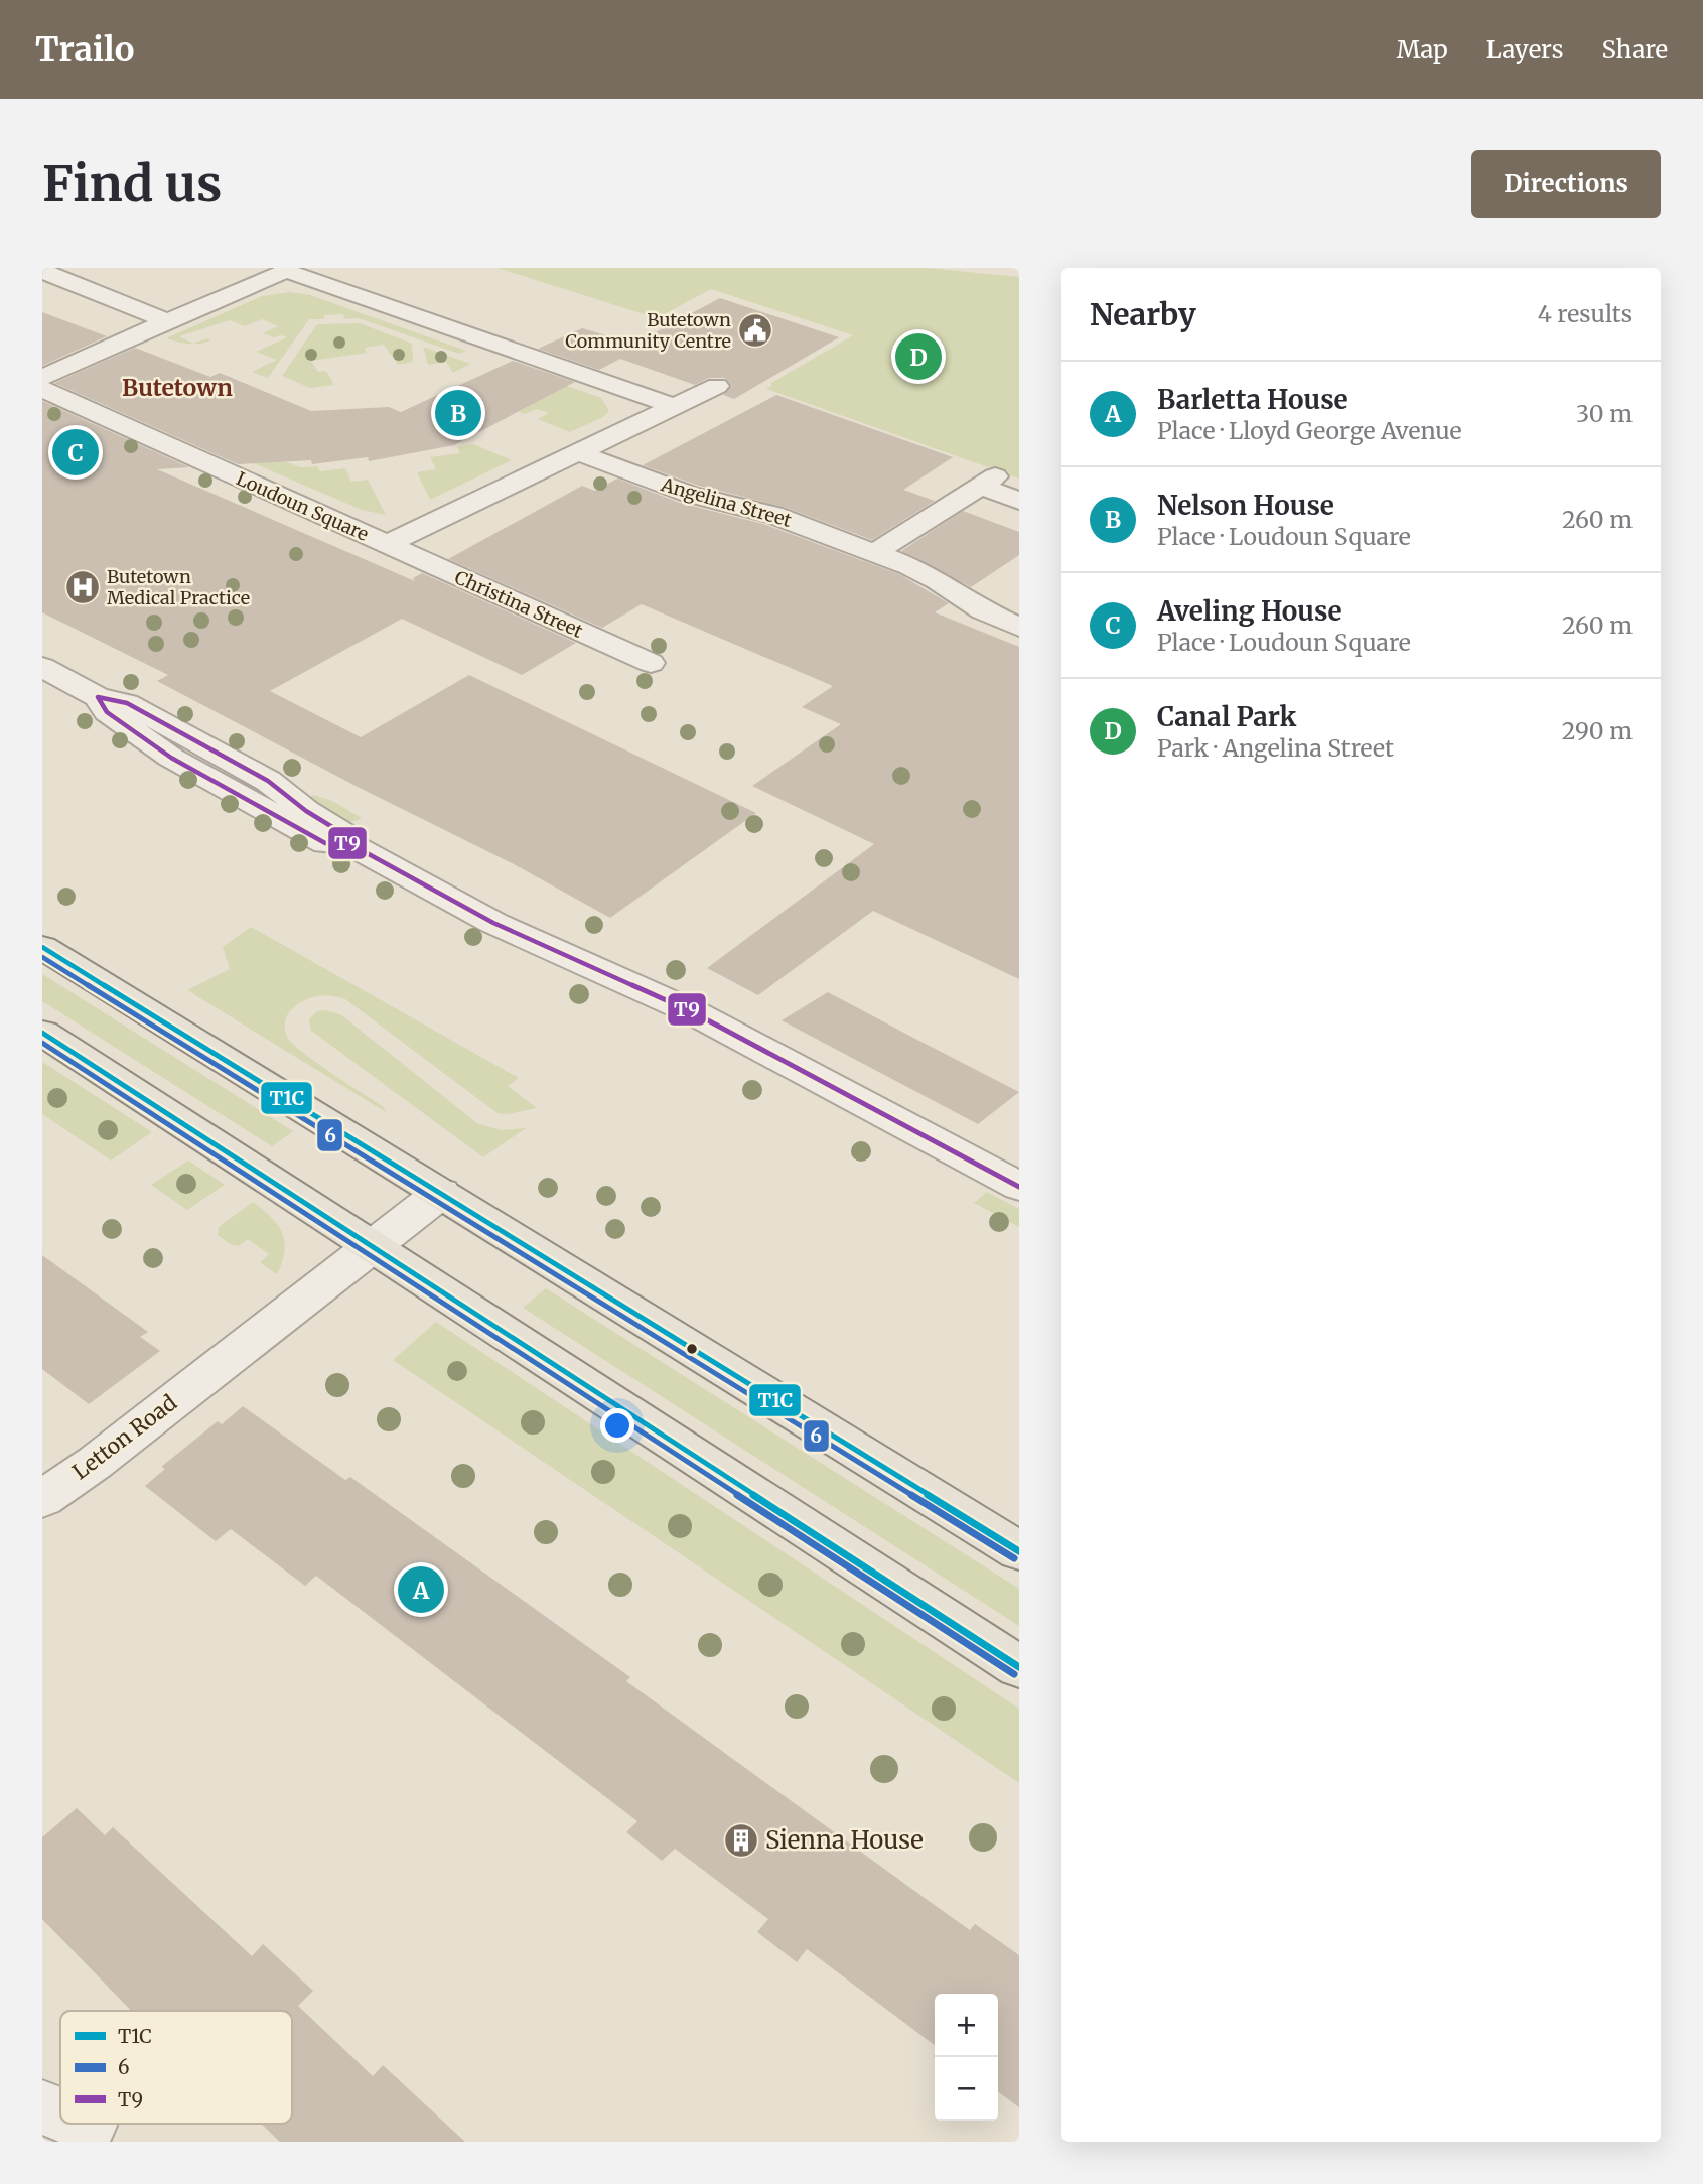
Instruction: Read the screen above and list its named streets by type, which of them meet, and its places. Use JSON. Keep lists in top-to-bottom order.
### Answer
{
  "streets": {
    "street": [
      "Angelina Street",
      "Loudoun Square",
      "Christina Street",
      "Letton Road"
    ]
  },
  "crossings": [
    ["Angelina Street", "Loudoun Square"],
    ["Loudoun Square", "Christina Street"]
  ],
  "districts": ["Butetown"],
  "places": {
    "public building": ["Butetown Community Centre"],
    "hospital": ["Butetown Medical Practice"],
    "building": ["Sienna House"]
  },
  "lines": ["transit line T9", "transit line T1C", "transit line 6"],
  "legend": ["T1C", "6", "T9"],
  "page": {
    "header": "Trailo",
    "nav": ["Map", "Layers", "Share"],
    "buttons": "Directions",
    "title": "Find us",
    "heading": ["Nearby", "4 results"],
    "pins": [
      "D",
      "B",
      "C",
      "A"
    ],
    "list": [
      {
        "mark": "A",
        "name": "Barletta House",
        "note": "Place · Lloyd George Avenue",
        "value": "30 m"
      },
      {
        "mark": "B",
        "name": "Nelson House",
        "note": "Place · Loudoun Square",
        "value": "260 m"
      },
      {
        "mark": "C",
        "name": "Aveling House",
        "note": "Place · Loudoun Square",
        "value": "260 m"
      },
      {
        "mark": "D",
        "name": "Canal Park",
        "note": "Park · Angelina Street",
        "value": "290 m"
      }
    ],
    "map_buttons": ["+", "−"]
  }
}
